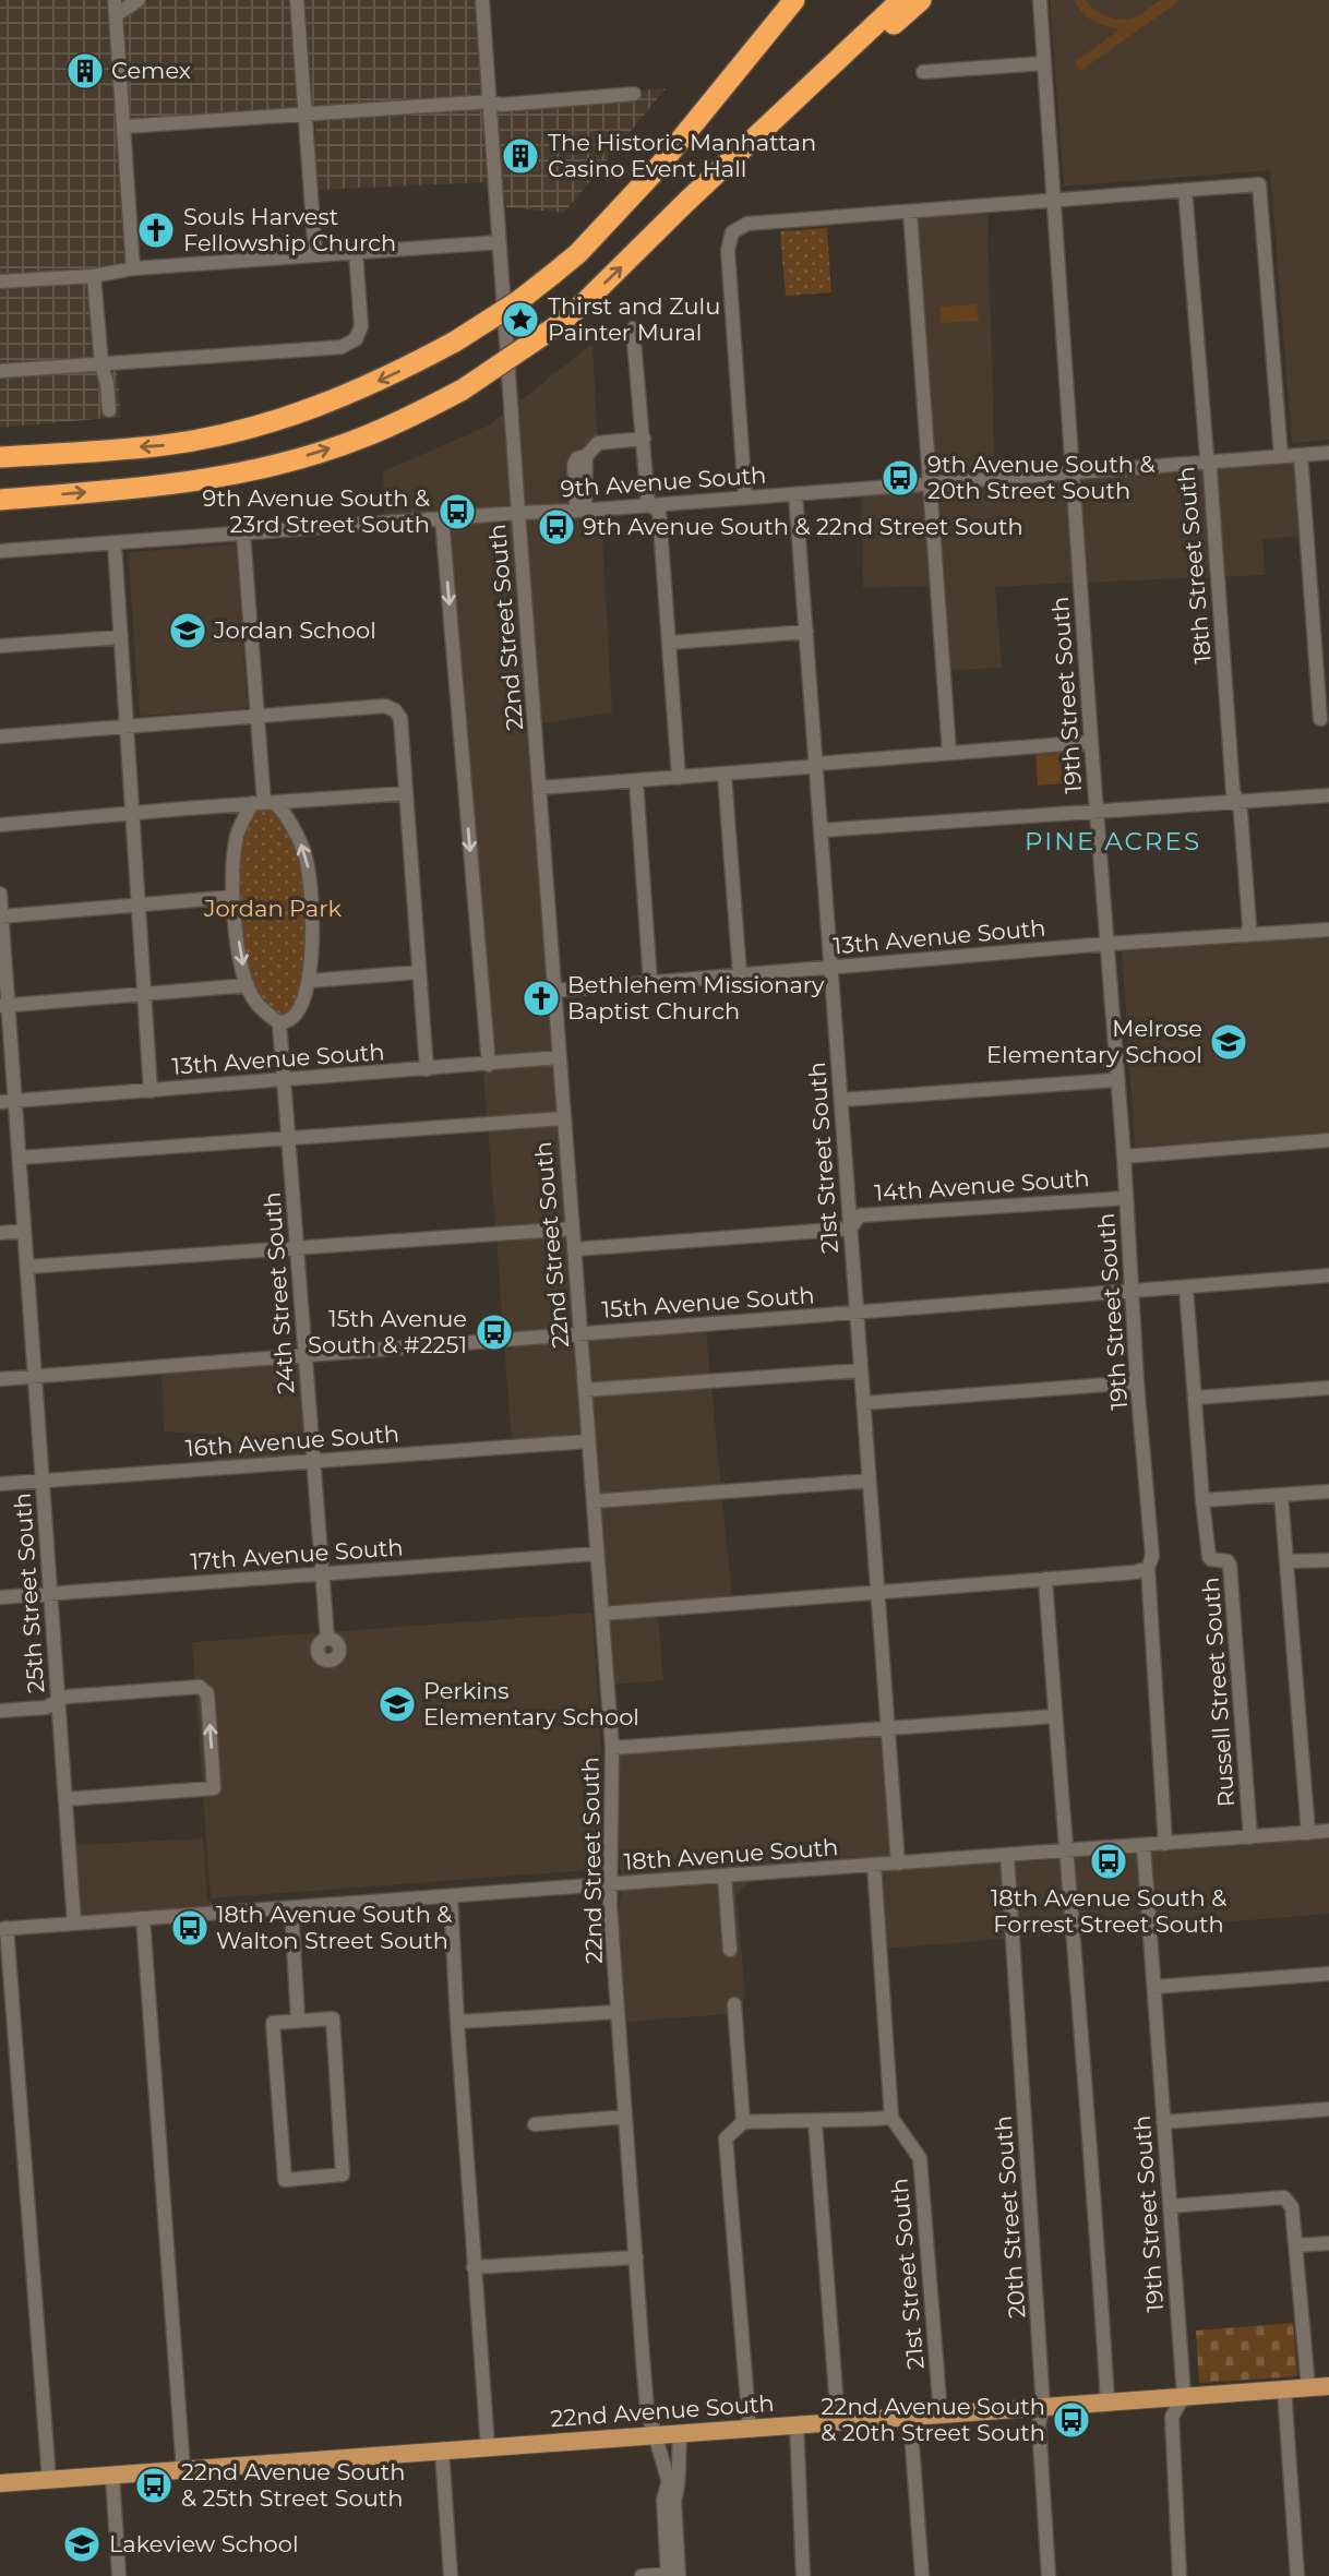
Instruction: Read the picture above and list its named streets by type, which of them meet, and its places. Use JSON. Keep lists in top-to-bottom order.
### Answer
{
  "streets": {
    "main road": ["22nd Avenue South"],
    "street": [
      "9th Avenue South",
      "18th Street South",
      "22nd Street South",
      "19th Street South",
      "13th Avenue South",
      "21st Street South",
      "14th Avenue South",
      "24th Street South",
      "15th Avenue South",
      "16th Avenue South",
      "17th Avenue South",
      "25th Street South",
      "Russell Street South",
      "18th Avenue South",
      "20th Street South"
    ]
  },
  "crossings": [
    ["9th Avenue South", "18th Street South"],
    ["9th Avenue South", "22nd Street South"],
    ["9th Avenue South", "19th Street South"],
    ["9th Avenue South", "21st Street South"],
    ["18th Street South", "13th Avenue South"],
    ["22nd Street South", "13th Avenue South"],
    ["22nd Street South", "14th Avenue South"],
    ["22nd Street South", "15th Avenue South"],
    ["22nd Street South", "16th Avenue South"],
    ["22nd Street South", "17th Avenue South"],
    ["22nd Street South", "18th Avenue South"],
    ["22nd Street South", "22nd Avenue South"],
    ["19th Street South", "13th Avenue South"],
    ["19th Street South", "14th Avenue South"],
    ["19th Street South", "15th Avenue South"],
    ["19th Street South", "18th Avenue South"],
    ["19th Street South", "22nd Avenue South"],
    ["13th Avenue South", "21st Street South"],
    ["13th Avenue South", "24th Street South"],
    ["13th Avenue South", "25th Street South"],
    ["21st Street South", "14th Avenue South"],
    ["21st Street South", "15th Avenue South"],
    ["21st Street South", "18th Avenue South"],
    ["21st Street South", "22nd Avenue South"],
    ["24th Street South", "15th Avenue South"],
    ["24th Street South", "16th Avenue South"],
    ["24th Street South", "17th Avenue South"],
    ["15th Avenue South", "25th Street South"],
    ["15th Avenue South", "Russell Street South"],
    ["16th Avenue South", "25th Street South"],
    ["17th Avenue South", "25th Street South"],
    ["25th Street South", "18th Avenue South"],
    ["Russell Street South", "18th Avenue South"],
    ["18th Avenue South", "20th Street South"],
    ["20th Street South", "22nd Avenue South"]
  ],
  "districts": ["PINE ACRES"],
  "parks": ["Jordan Park"],
  "places": {
    "building": ["Cemex", "The Historic Manhattan Casino Event Hall"],
    "church": ["Souls Harvest Fellowship Church", "Bethlehem Missionary Baptist Church"],
    "place": ["Thirst and Zulu Painter Mural"],
    "bus stop": [
      "9th Avenue South & 20th Street South",
      "9th Avenue South & 23rd Street South",
      "9th Avenue South & 22nd Street South",
      "15th Avenue South & #2251",
      "18th Avenue South & Forrest Street South",
      "18th Avenue South & Walton Street South",
      "22nd Avenue South & 20th Street South",
      "22nd Avenue South & 25th Street South"
    ],
    "school or university": [
      "Jordan School",
      "Melrose Elementary School",
      "Perkins Elementary School",
      "Lakeview School"
    ]
  }
}
